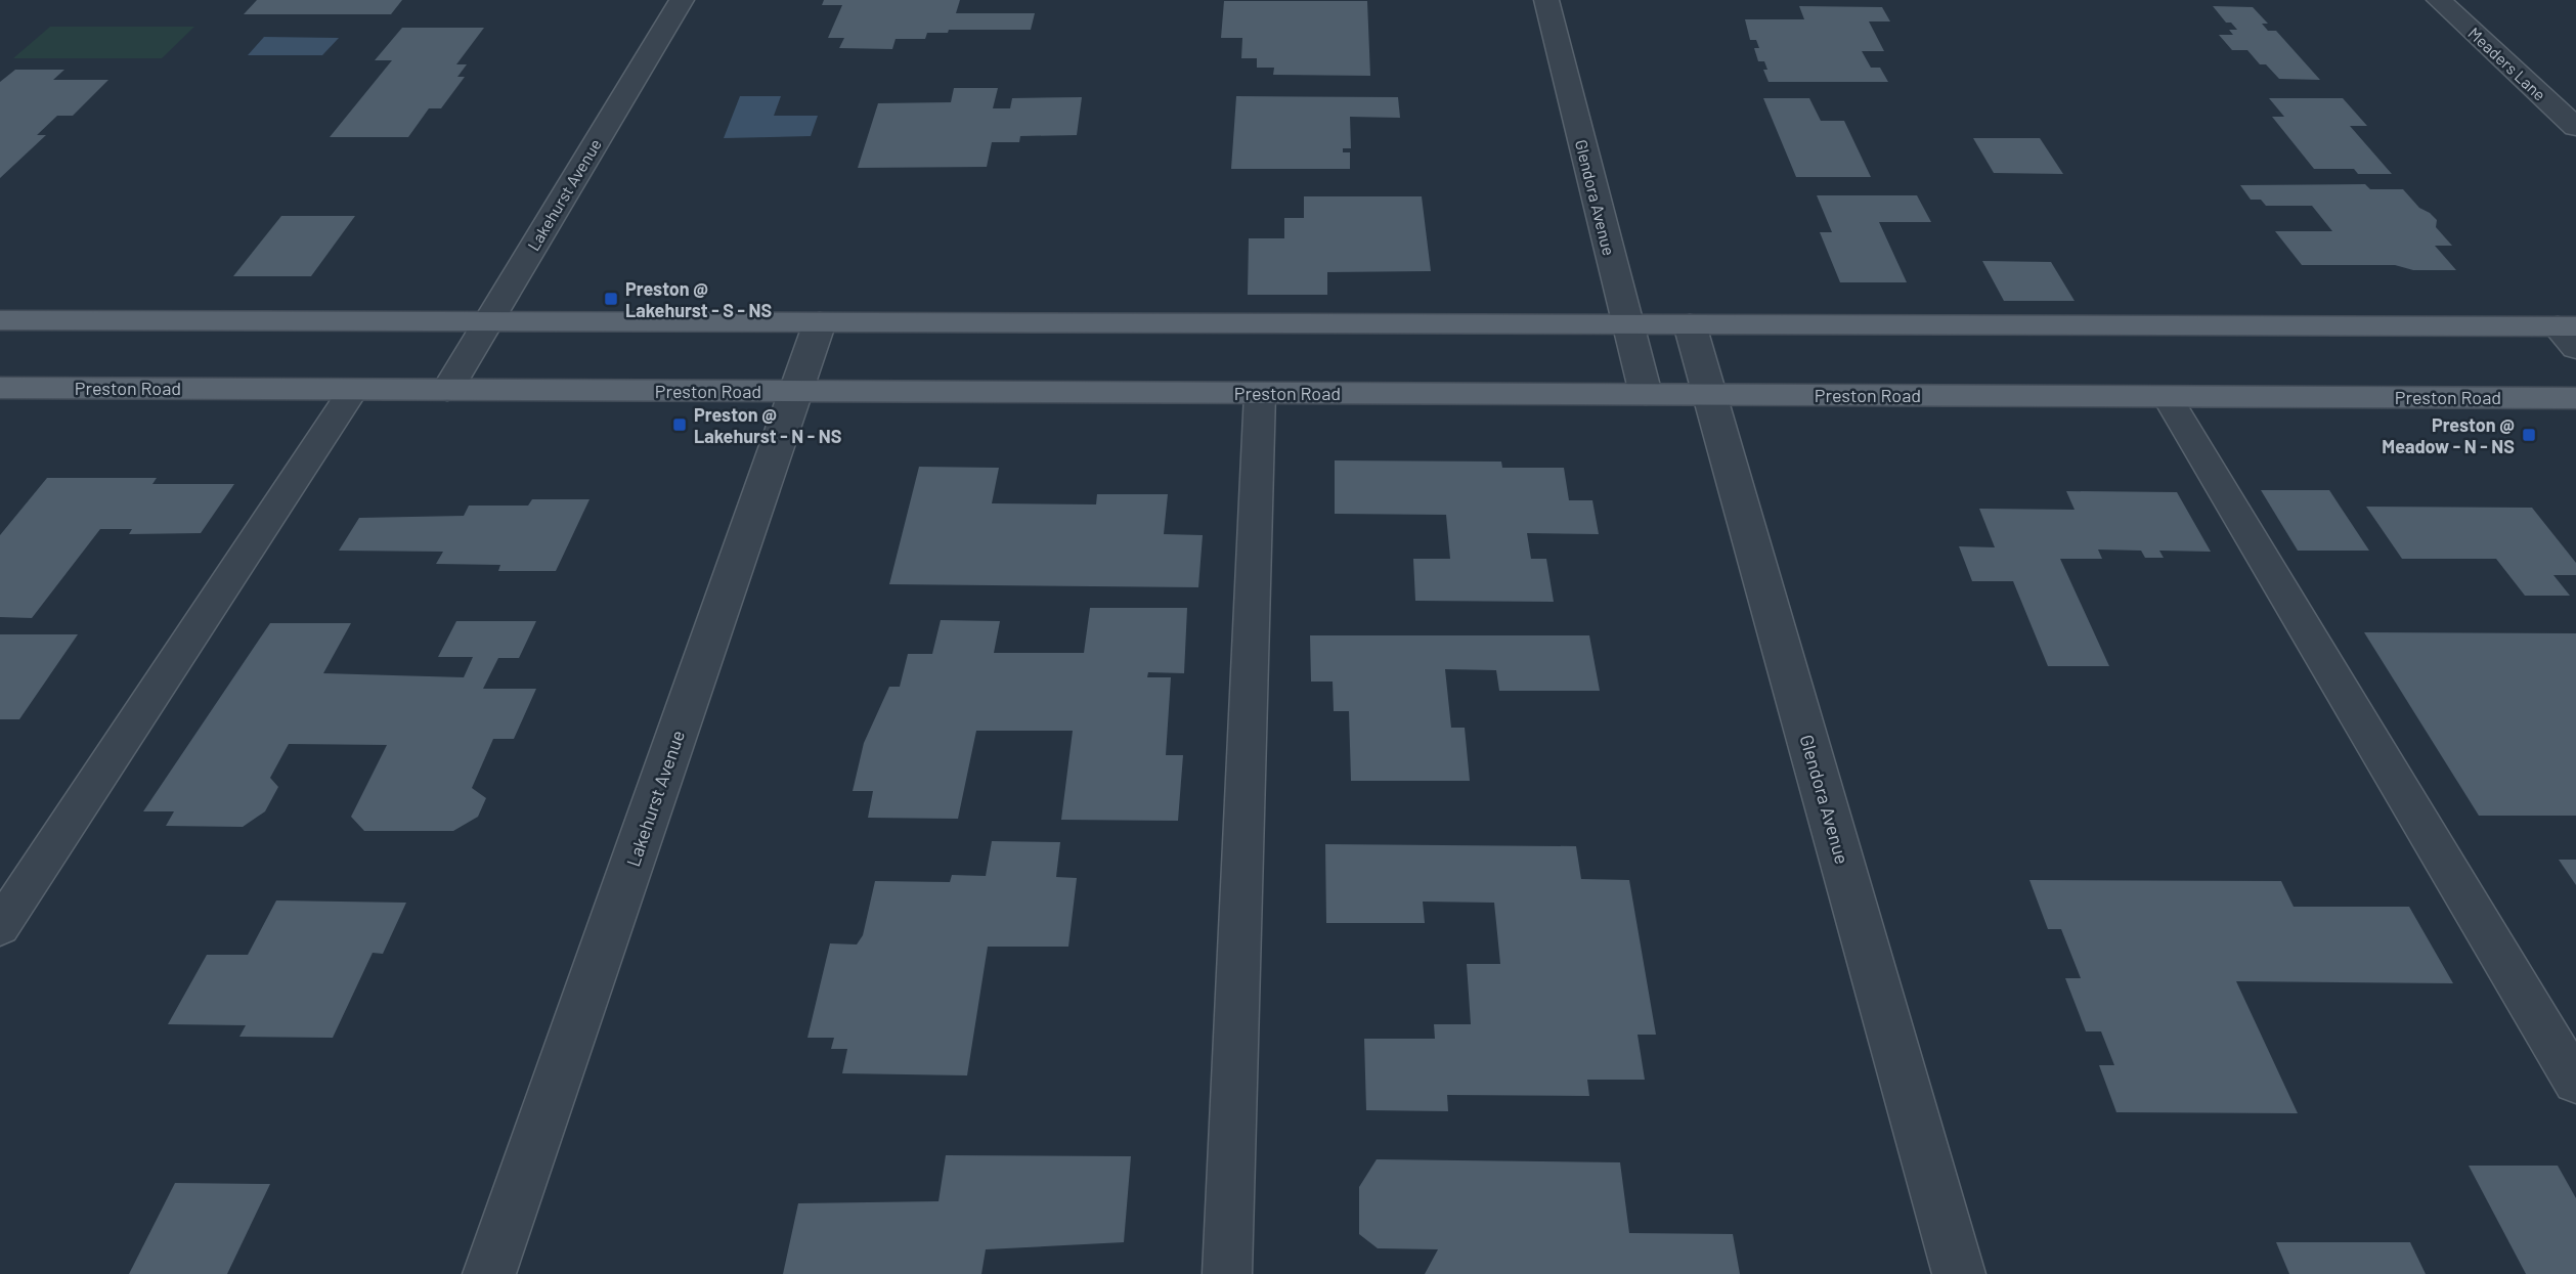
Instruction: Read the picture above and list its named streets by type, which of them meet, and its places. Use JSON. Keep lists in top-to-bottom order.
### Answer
{
  "streets": {
    "main road": ["Preston Road"],
    "street": ["Meaders Lane", "Lakehurst Avenue", "Glendora Avenue"]
  },
  "crossings": [
    ["Lakehurst Avenue", "Preston Road"],
    ["Glendora Avenue", "Preston Road"]
  ],
  "places": {
    "transit": ["Preston @ Lakehurst - S - NS", "Preston @ Lakehurst - N - NS", "Preston @ Meadow - N - NS"]
  }
}
